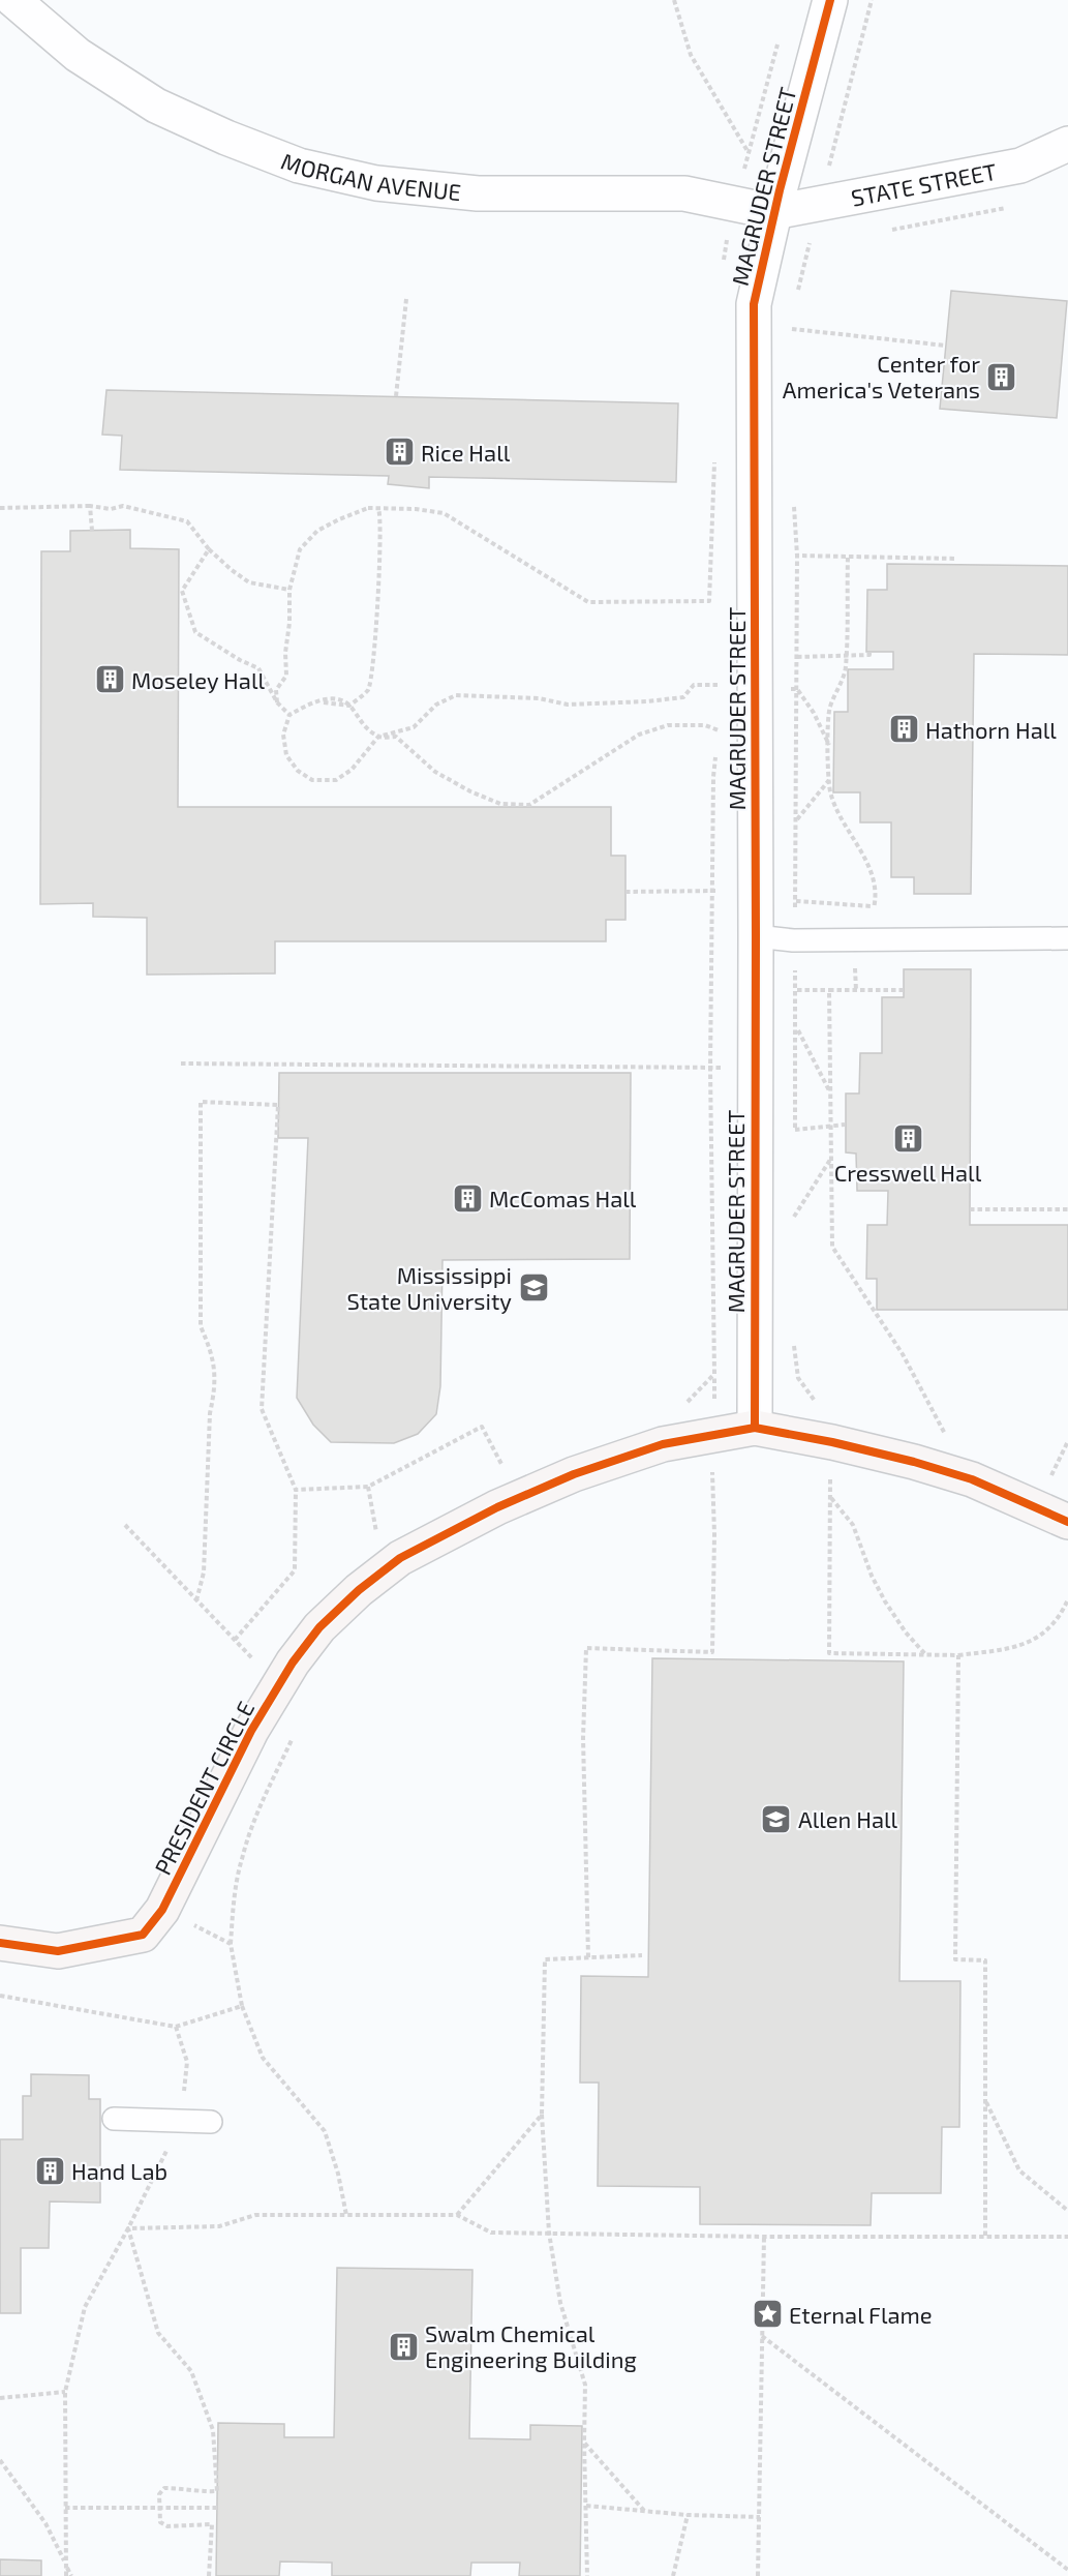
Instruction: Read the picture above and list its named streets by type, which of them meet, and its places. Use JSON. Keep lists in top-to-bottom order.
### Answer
{
  "streets": {
    "street": [
      "MORGAN AVENUE",
      "STATE STREET",
      "MAGRUDER STREET",
      "PRESIDENT CIRCLE"
    ]
  },
  "crossings": [
    ["MORGAN AVENUE", "STATE STREET"],
    ["MORGAN AVENUE", "MAGRUDER STREET"],
    ["STATE STREET", "MAGRUDER STREET"],
    ["MAGRUDER STREET", "PRESIDENT CIRCLE"]
  ],
  "places": {
    "building": [
      "Center for America's Veterans",
      "Rice Hall",
      "Moseley Hall",
      "Hathorn Hall",
      "Cresswell Hall",
      "McComas Hall",
      "Hand Lab",
      "Swalm Chemical Engineering Building"
    ],
    "school or university": ["Mississippi State University", "Allen Hall"],
    "place": ["Eternal Flame"]
  }
}
